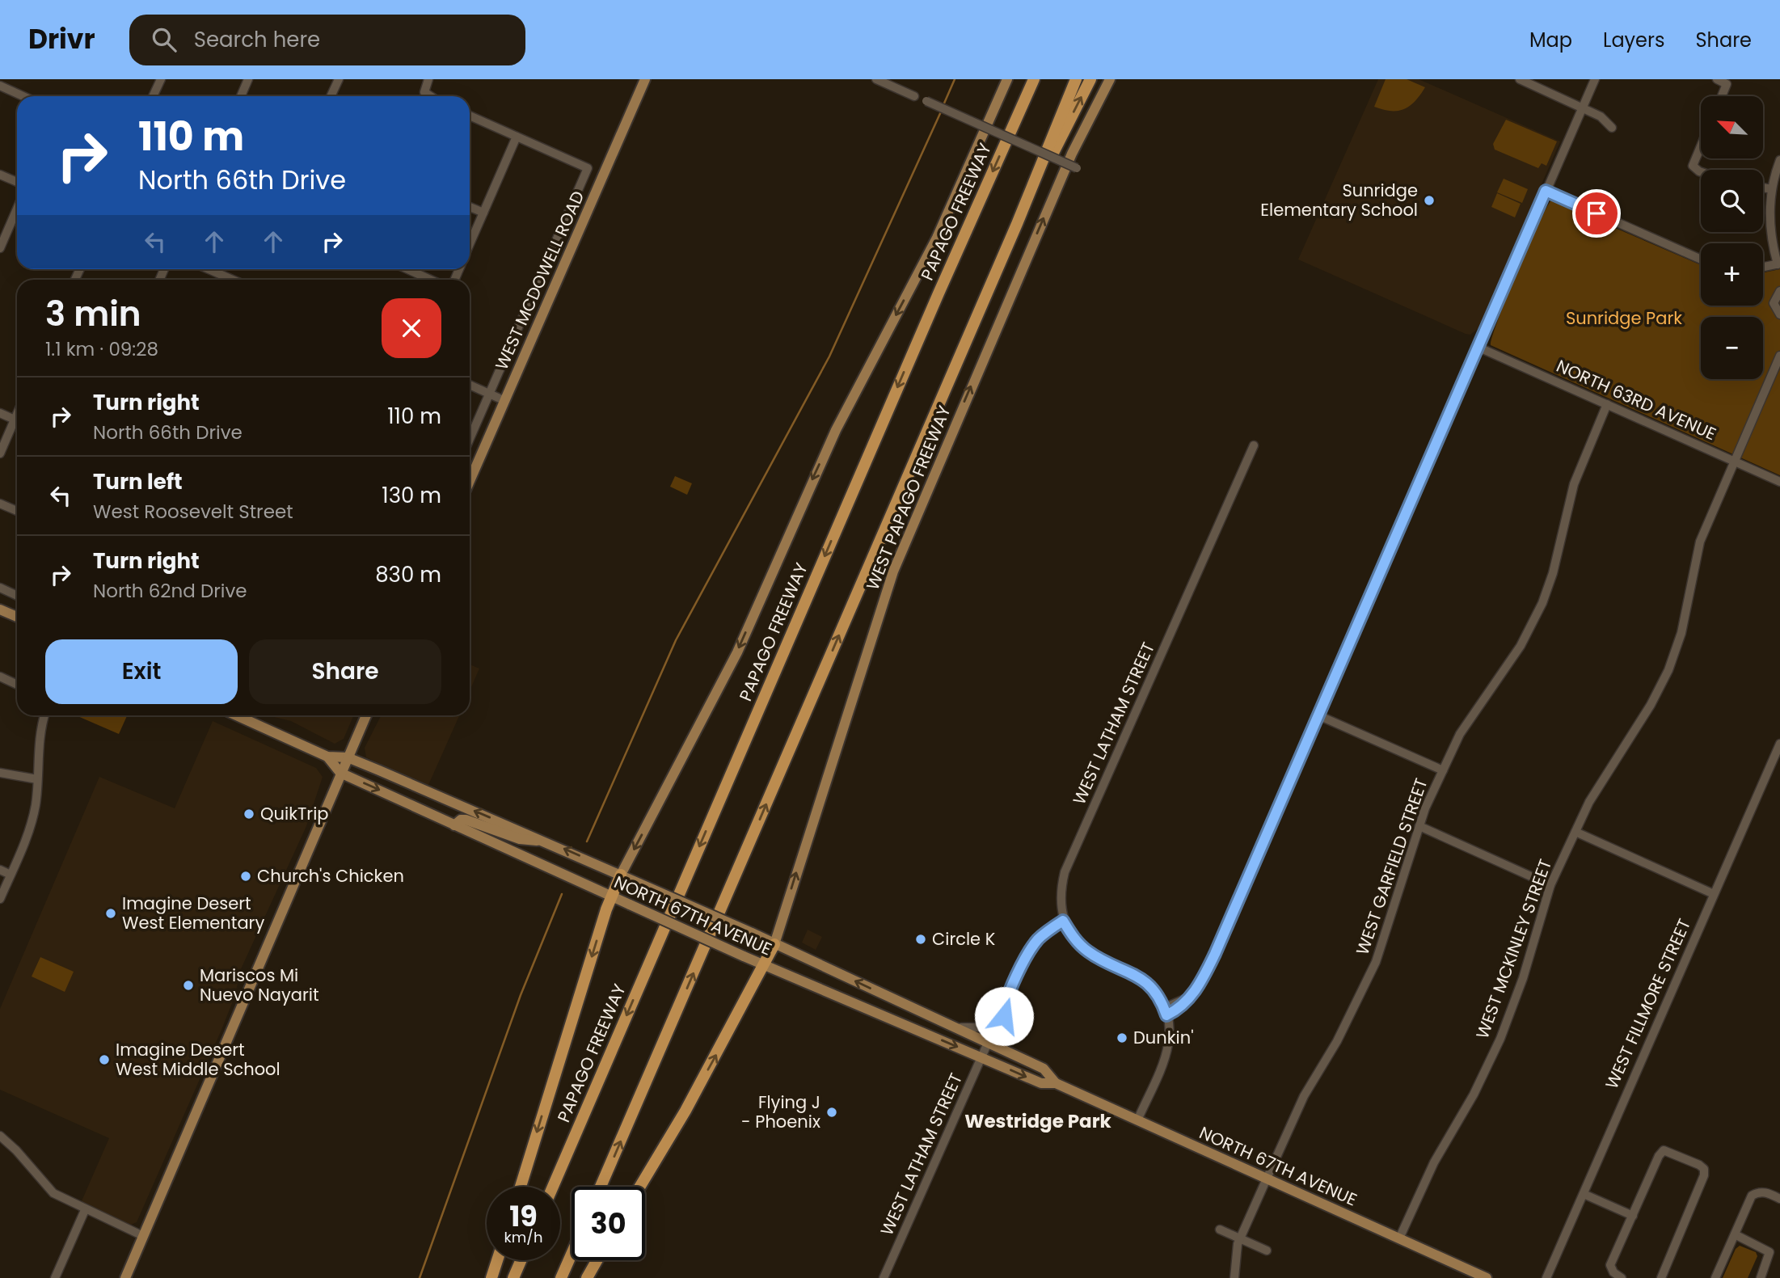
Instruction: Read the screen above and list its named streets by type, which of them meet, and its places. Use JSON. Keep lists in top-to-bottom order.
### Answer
{
  "streets": {
    "highway": ["PAPAGO FREEWAY"],
    "main road": ["WEST MCDOWELL ROAD", "WEST PAPAGO FREEWAY", "NORTH 67TH AVENUE"],
    "street": [
      "NORTH 63RD AVENUE",
      "WEST LATHAM STREET",
      "WEST GARFIELD STREET",
      "WEST MCKINLEY STREET",
      "WEST FILLMORE STREET"
    ]
  },
  "crossings": [
    ["NORTH 63RD AVENUE", "WEST GARFIELD STREET"],
    ["NORTH 63RD AVENUE", "WEST MCKINLEY STREET"],
    ["WEST PAPAGO FREEWAY", "NORTH 67TH AVENUE"],
    ["WEST LATHAM STREET", "NORTH 67TH AVENUE"],
    ["WEST GARFIELD STREET", "NORTH 67TH AVENUE"],
    ["NORTH 67TH AVENUE", "WEST MCKINLEY STREET"]
  ],
  "one_way": ["WEST PAPAGO FREEWAY"],
  "districts": ["Westridge Park"],
  "parks": ["Sunridge Park"],
  "places": [
    "Sunridge Elementary School",
    "QuikTrip",
    "Church's Chicken",
    "Imagine Desert West Elementary",
    "Circle K",
    "Mariscos Mi Nuevo Nayarit",
    "Dunkin'",
    "Imagine Desert West Middle School",
    "Flying J - Phoenix"
  ],
  "north": "top left",
  "page": {
    "header": "Drivr",
    "search": "Search here",
    "nav": ["Map", "Layers", "Share"],
    "map_buttons": ["+", "−"],
    "turn": ["110 m", "North 66th Drive"],
    "heading": ["3 min", "1.1 km · 09:28"],
    "list": [
      {
        "name": "Turn right",
        "note": "North 66th Drive",
        "value": "110 m"
      },
      {
        "name": "Turn left",
        "note": "West Roosevelt Street",
        "value": "130 m"
      },
      {
        "name": "Turn right",
        "note": "North 62nd Drive",
        "value": "830 m"
      }
    ],
    "buttons": ["Exit", "Share"],
    "speed": "19 km/h",
    "limit": "30"
  }
}
